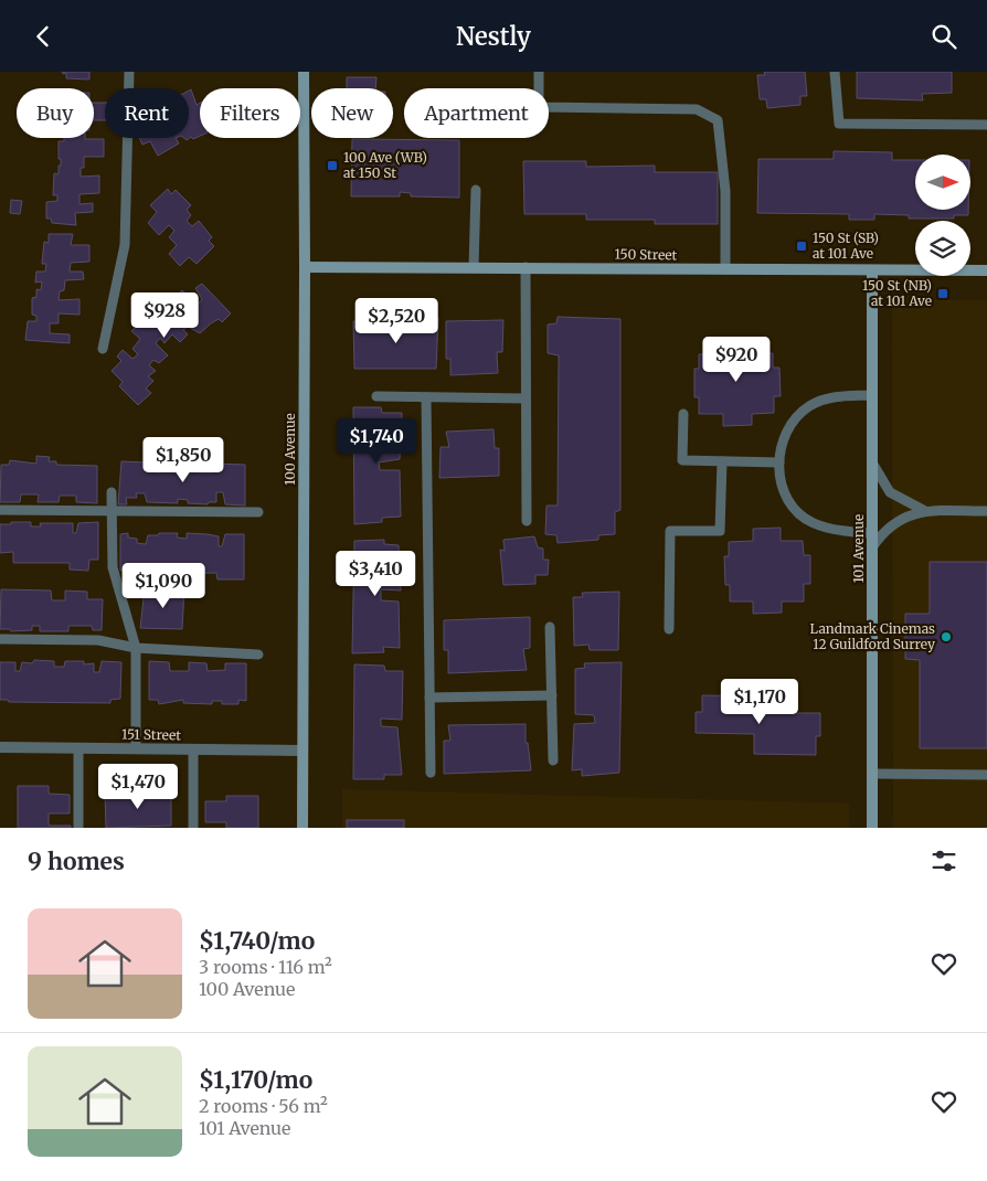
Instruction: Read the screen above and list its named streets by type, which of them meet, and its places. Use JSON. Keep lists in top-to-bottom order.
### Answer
{
  "streets": {
    "main road": ["150 Street", "100 Avenue", "101 Avenue"],
    "street": ["151 Street"]
  },
  "crossings": [
    ["150 Street", "100 Avenue"],
    ["150 Street", "101 Avenue"],
    ["100 Avenue", "151 Street"]
  ],
  "places": {
    "transit": ["100 Ave (WB) at 150 St", "150 St (SB) at 101 Ave", "150 St (NB) at 101 Ave"],
    "other": ["Landmark Cinemas 12 Guildford Surrey"]
  },
  "north": "right",
  "page": {
    "header": "Nestly",
    "chip": [
      "Buy",
      "Rent",
      "Filters",
      "New",
      "Apartment"
    ],
    "price": [
      "$928",
      "$2,520",
      "$920",
      "$1,740",
      "$1,850",
      "$3,410",
      "$1,090",
      "$1,170",
      "$1,470"
    ],
    "heading": "9 homes",
    "list": [
      {
        "name": "$1,740/mo",
        "note": "3 rooms · 116 m² · 100 Avenue"
      },
      {
        "name": "$1,170/mo",
        "note": "2 rooms · 56 m² · 101 Avenue"
      }
    ]
  }
}
